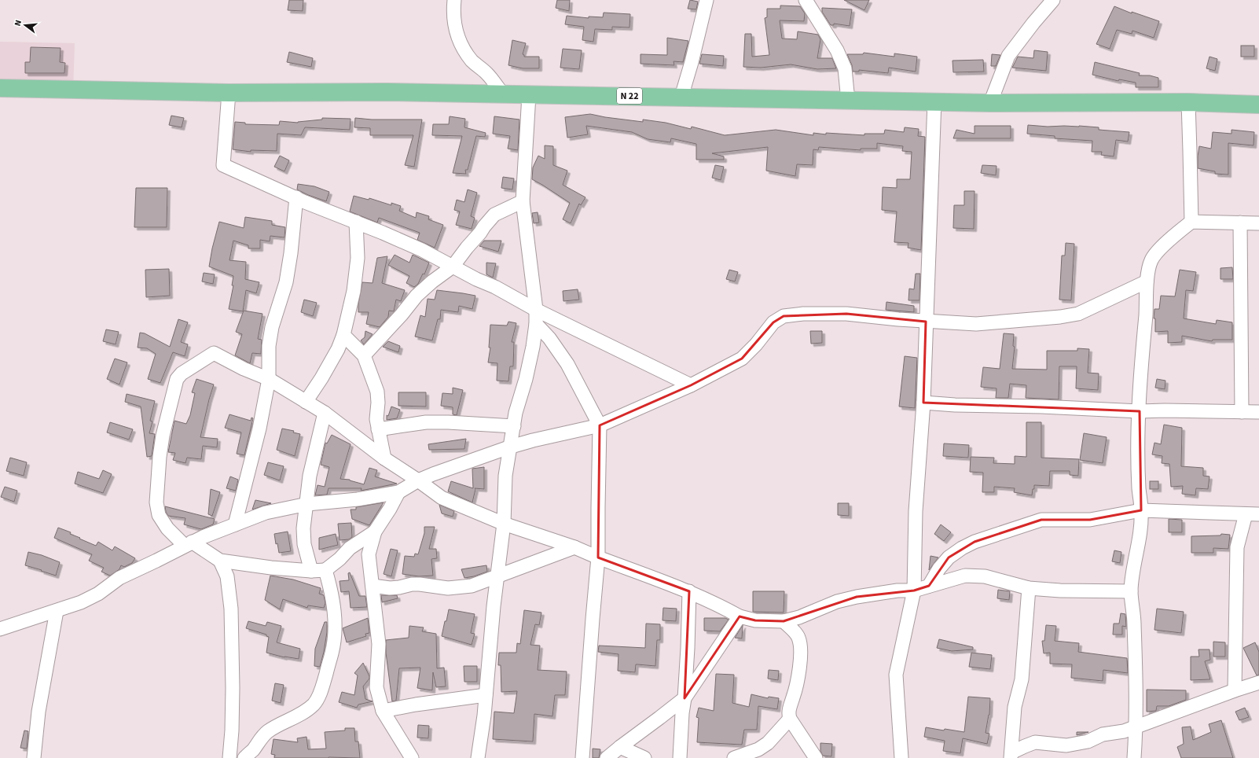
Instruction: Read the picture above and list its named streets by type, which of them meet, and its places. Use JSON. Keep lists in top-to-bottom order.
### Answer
{
  "streets": {
    "main road": ["N 22"]
  },
  "north": "left"
}
